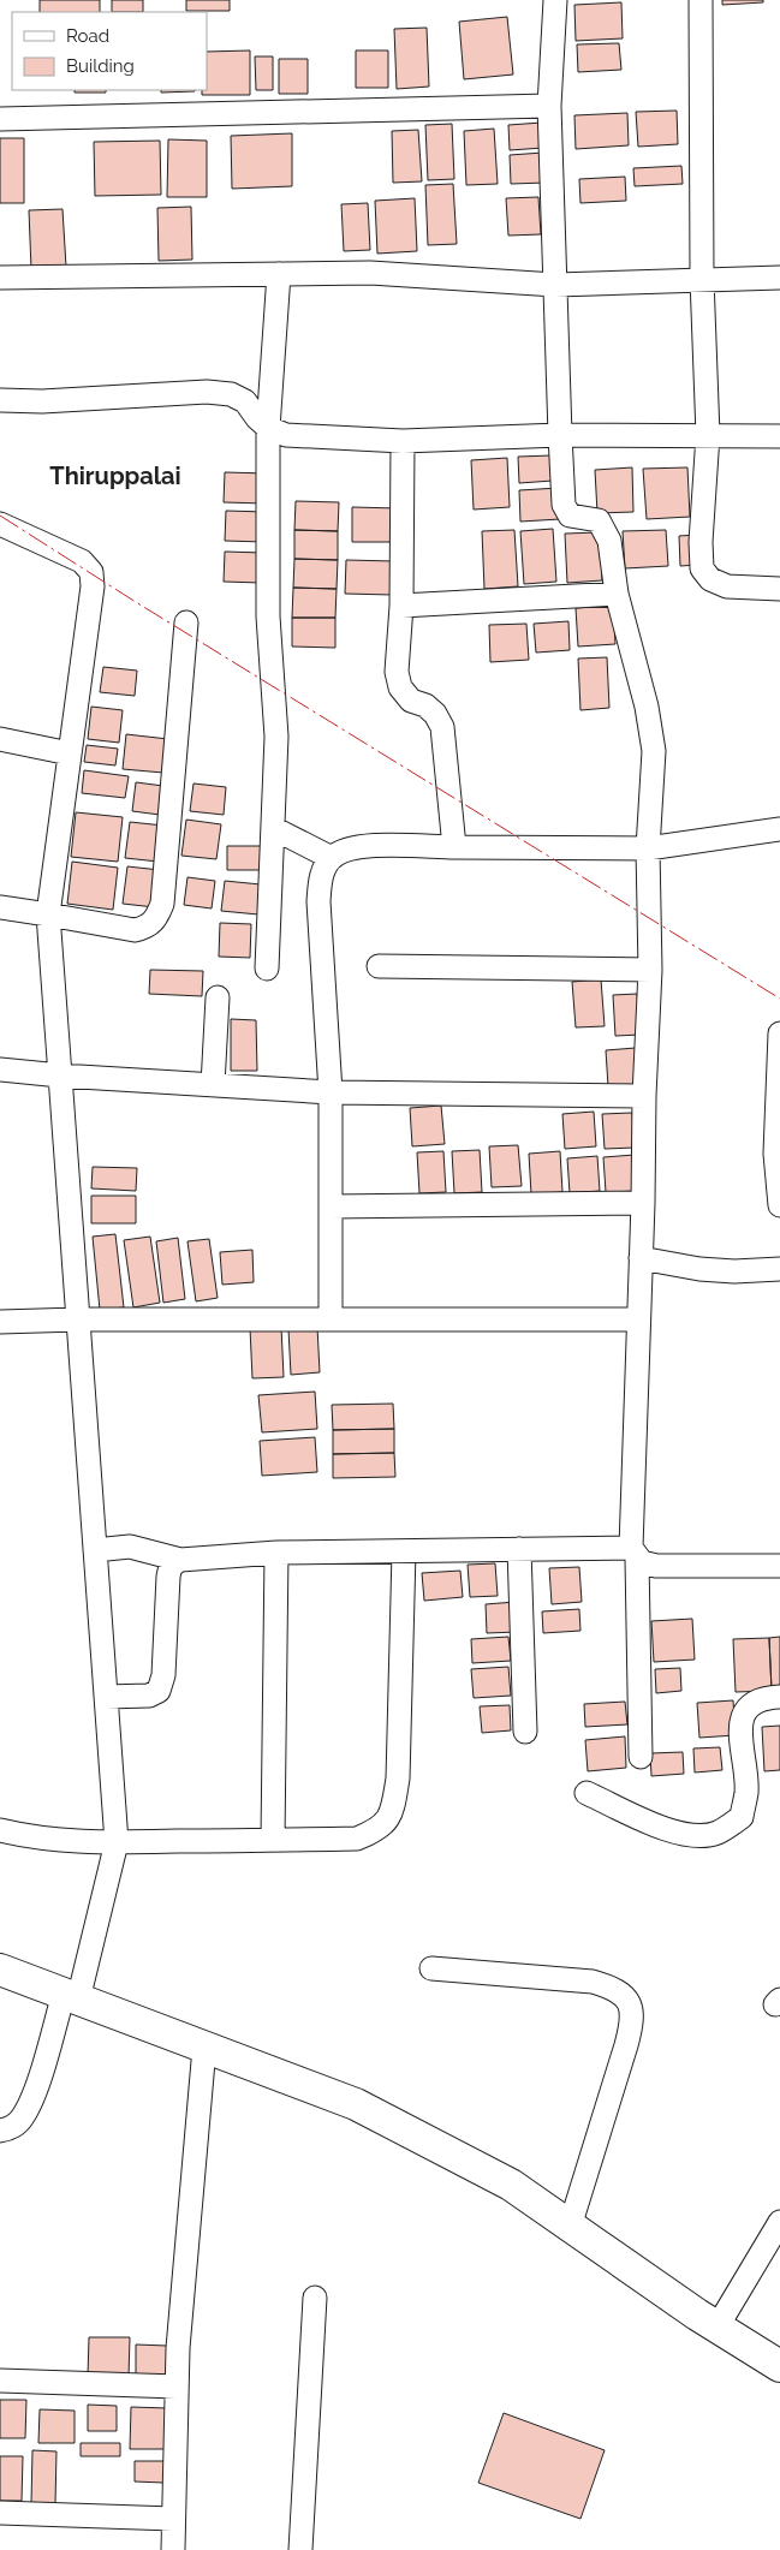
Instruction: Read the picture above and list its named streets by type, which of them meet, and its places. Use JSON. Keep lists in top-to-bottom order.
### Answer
{
  "districts": ["Thiruppalai"],
  "legend": ["Road", "Building"]
}
